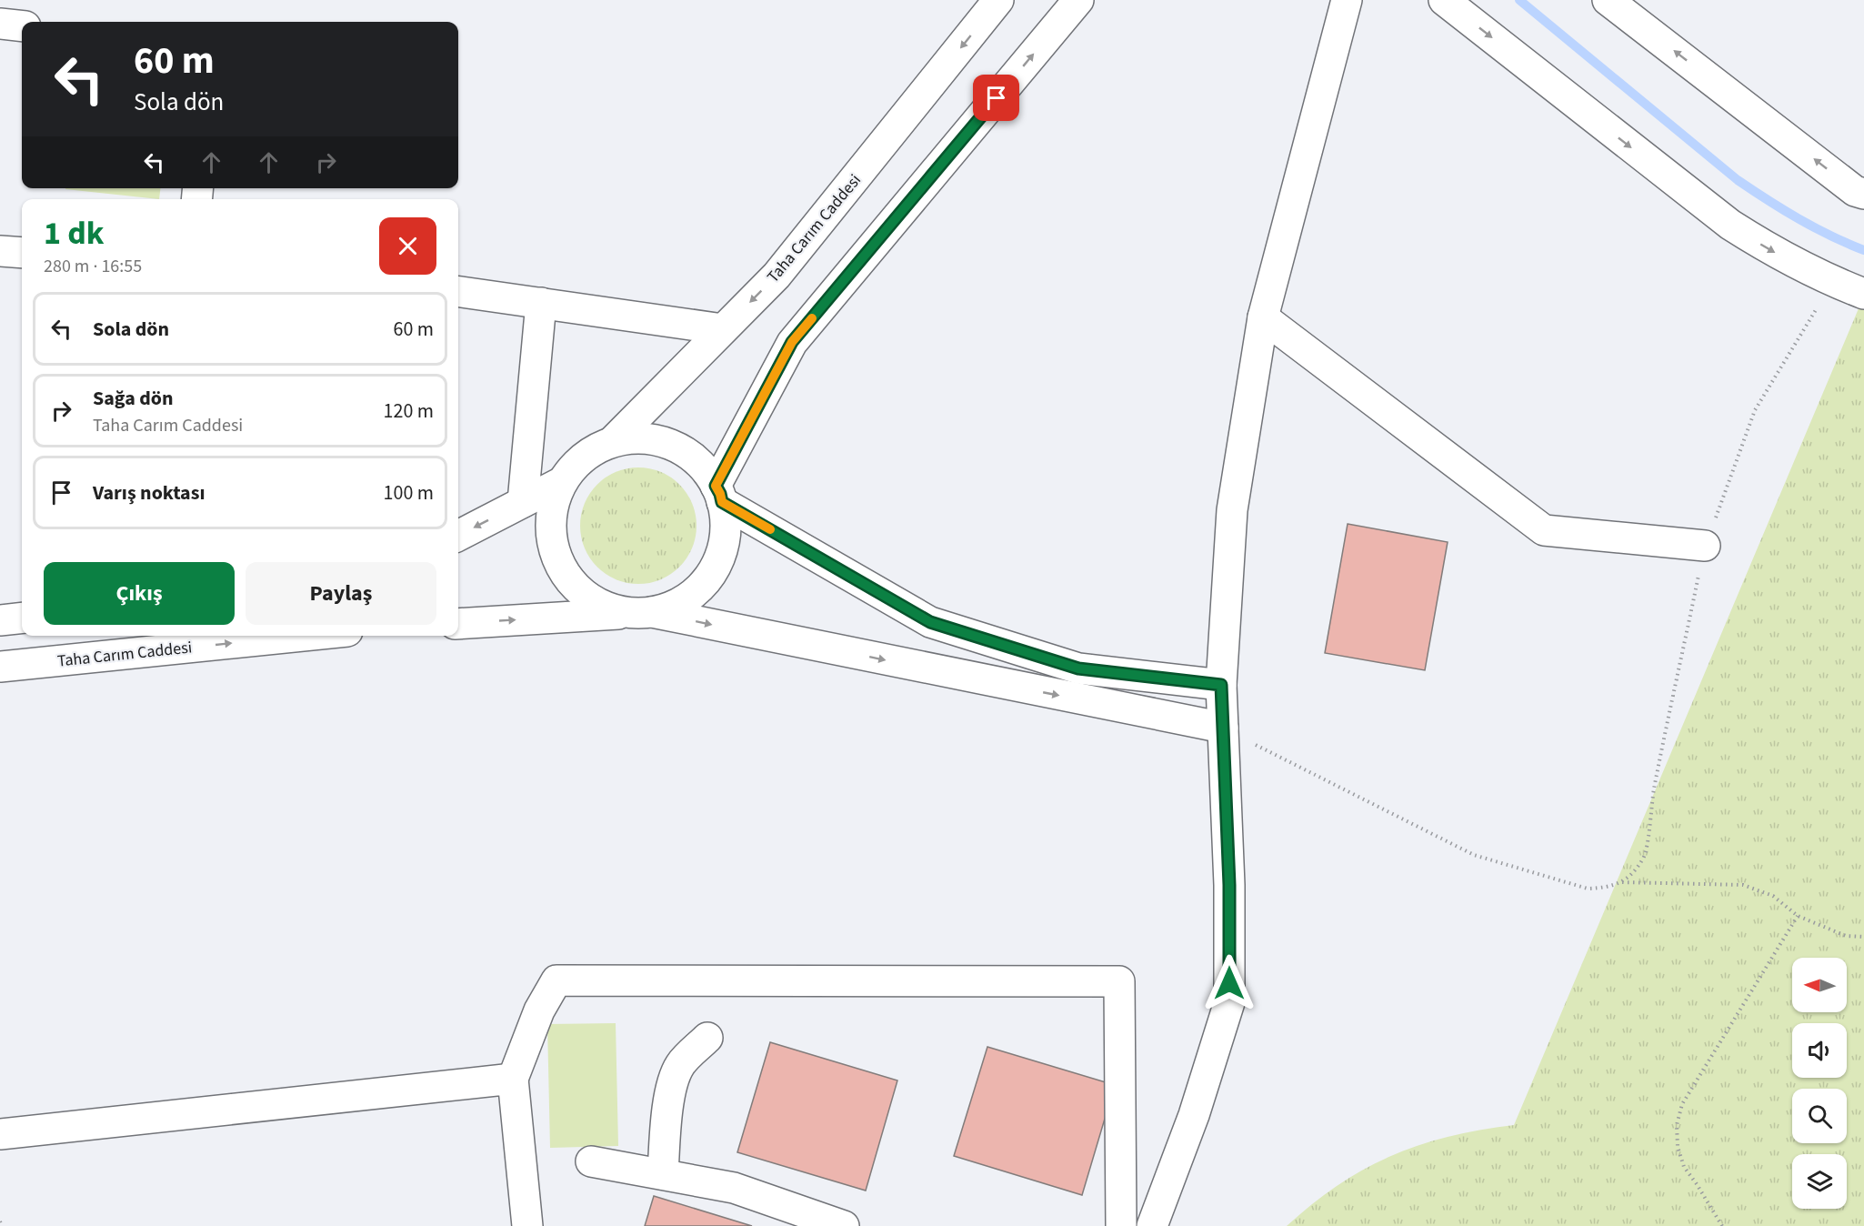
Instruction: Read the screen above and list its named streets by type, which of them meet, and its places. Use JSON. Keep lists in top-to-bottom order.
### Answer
{
  "streets": {
    "street": ["Taha Carım Caddesi"]
  },
  "north": "left",
  "page": {
    "turn": ["60 m", "Sola dön"],
    "heading": ["1 dk", "280 m · 16:55"],
    "list": [
      {
        "name": "Sola dön",
        "value": "60 m"
      },
      {
        "name": "Sağa dön",
        "note": "Taha Carım Caddesi",
        "value": "120 m"
      },
      {
        "name": "Varış noktası",
        "value": "100 m"
      }
    ],
    "buttons": ["Çıkış", "Paylaş"]
  }
}
